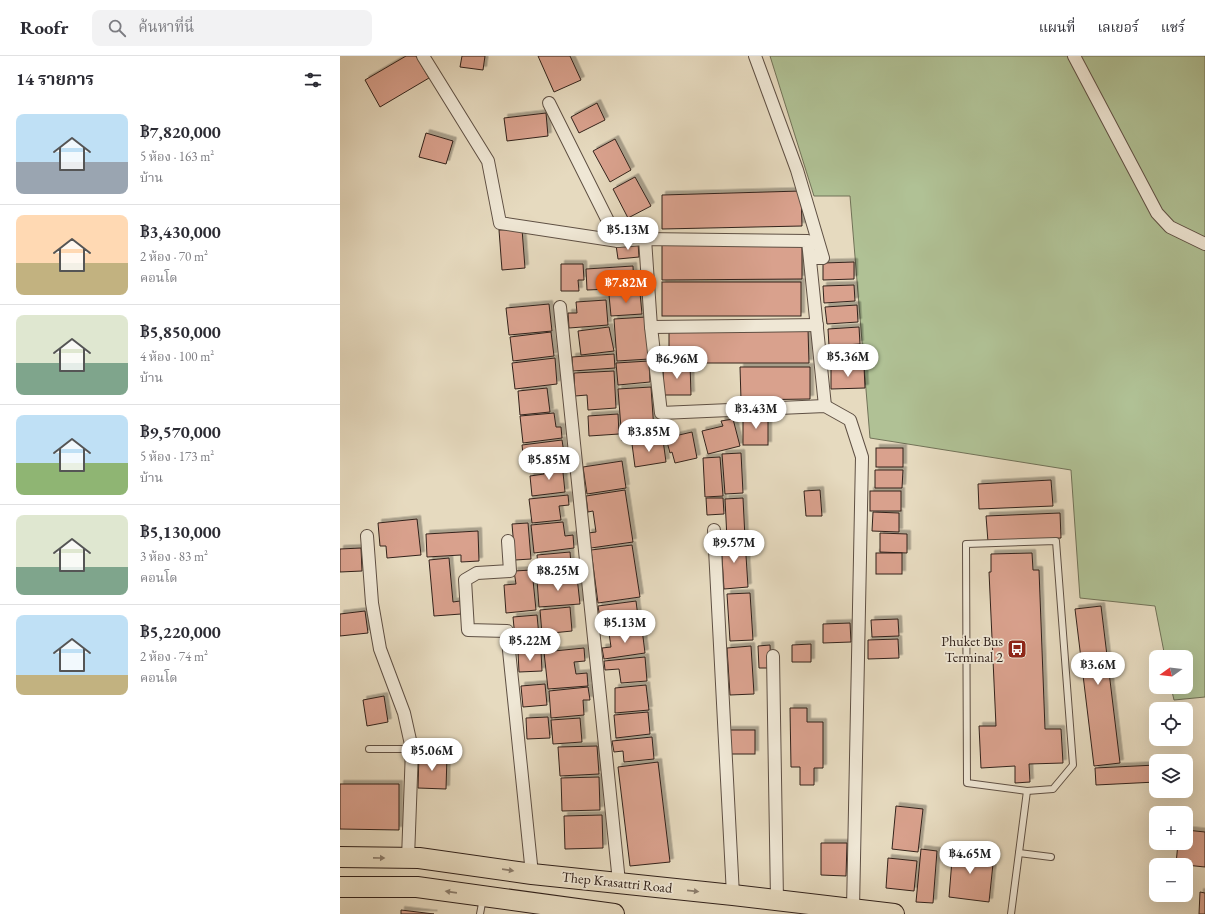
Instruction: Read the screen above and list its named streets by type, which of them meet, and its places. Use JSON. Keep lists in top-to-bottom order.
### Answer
{
  "streets": {
    "main road": ["Thep Krasattri Road"]
  },
  "places": {
    "bus stop": ["Phuket Bus Terminal 2"]
  },
  "north": "left",
  "page": {
    "header": "Roofr",
    "search": "ค้นหาที่นี่",
    "nav": ["แผนที่", "เลเยอร์", "แชร์"],
    "heading": "14 รายการ",
    "list": [
      {
        "name": "฿7,820,000",
        "note": "5 ห้อง · 163 m² · บ้าน"
      },
      {
        "name": "฿3,430,000",
        "note": "2 ห้อง · 70 m² · คอนโด"
      },
      {
        "name": "฿5,850,000",
        "note": "4 ห้อง · 100 m² · บ้าน"
      },
      {
        "name": "฿9,570,000",
        "note": "5 ห้อง · 173 m² · บ้าน"
      },
      {
        "name": "฿5,130,000",
        "note": "3 ห้อง · 83 m² · คอนโด"
      },
      {
        "name": "฿5,220,000",
        "note": "2 ห้อง · 74 m² · คอนโด"
      }
    ],
    "price": [
      "฿5.13M",
      "฿7.82M",
      "฿5.36M",
      "฿6.96M",
      "฿3.43M",
      "฿3.85M",
      "฿5.85M",
      "฿9.57M",
      "฿8.25M",
      "฿5.13M",
      "฿5.22M",
      "฿3.6M",
      "฿5.06M",
      "฿4.65M"
    ],
    "map_buttons": ["+", "−"]
  }
}
